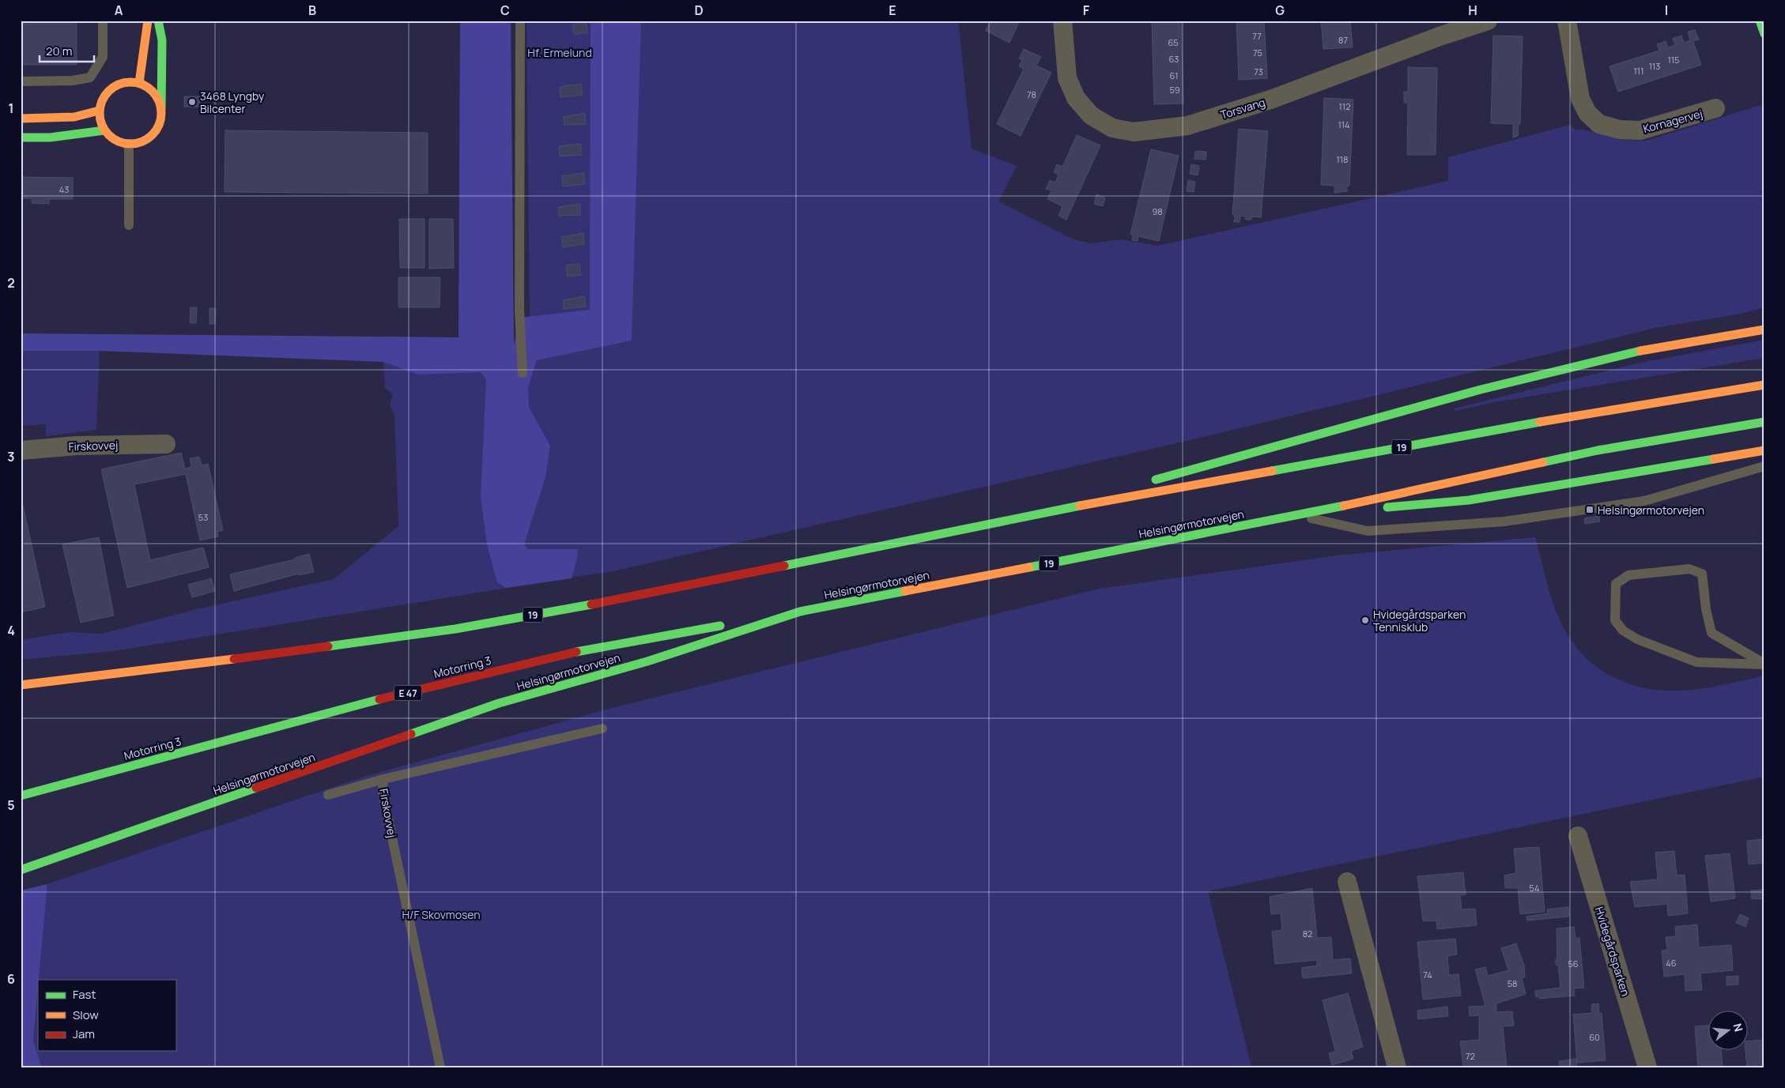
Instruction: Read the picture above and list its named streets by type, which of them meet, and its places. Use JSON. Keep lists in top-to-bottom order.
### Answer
{
  "streets": {
    "main road": [
      "19",
      "Helsingørmotorvejen",
      "Motorring 3",
      "E 47"
    ],
    "street": [
      "Torsvang",
      "Kornagervej",
      "Firskovvej",
      "Hvidegårdsparken"
    ]
  },
  "crossings": [
    ["Helsingørmotorvejen", "Motorring 3"]
  ],
  "parks": ["Hf. Ermelund", "H/F Skovmosen"],
  "places": {
    "other": ["3468 Lyngby Bilcenter", "Hvidegårdsparken Tennisklub"],
    "transit": ["Helsingørmotorvejen"]
  },
  "house_numbers": [
    "77",
    "87",
    "65",
    "75",
    "63",
    "115",
    "113",
    "111",
    "73",
    "61",
    "59",
    "78",
    "112",
    "114",
    "118",
    "43",
    "98",
    "53",
    "54",
    "82",
    "46",
    "56",
    "74",
    "58",
    "60",
    "72"
  ],
  "legend": ["Fast", "Slow", "Jam"],
  "scale_bar": "20 m",
  "north": "right",
  "grid": {
    "columns": [
      "A",
      "B",
      "C",
      "D",
      "E",
      "F",
      "G",
      "H",
      "I"
    ],
    "rows": [
      "1",
      "2",
      "3",
      "4",
      "5",
      "6"
    ]
  }
}
